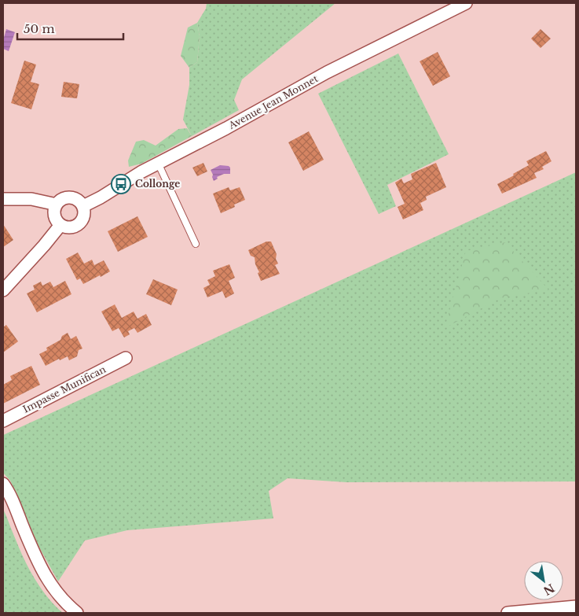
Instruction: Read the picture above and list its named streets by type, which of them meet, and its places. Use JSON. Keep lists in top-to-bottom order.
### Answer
{
  "streets": {
    "street": ["Avenue Jean Monnet", "Impasse Munifican"]
  },
  "places": {
    "bus stop": ["Collonge"]
  },
  "scale_bar": "50 m",
  "north": "bottom right"
}
